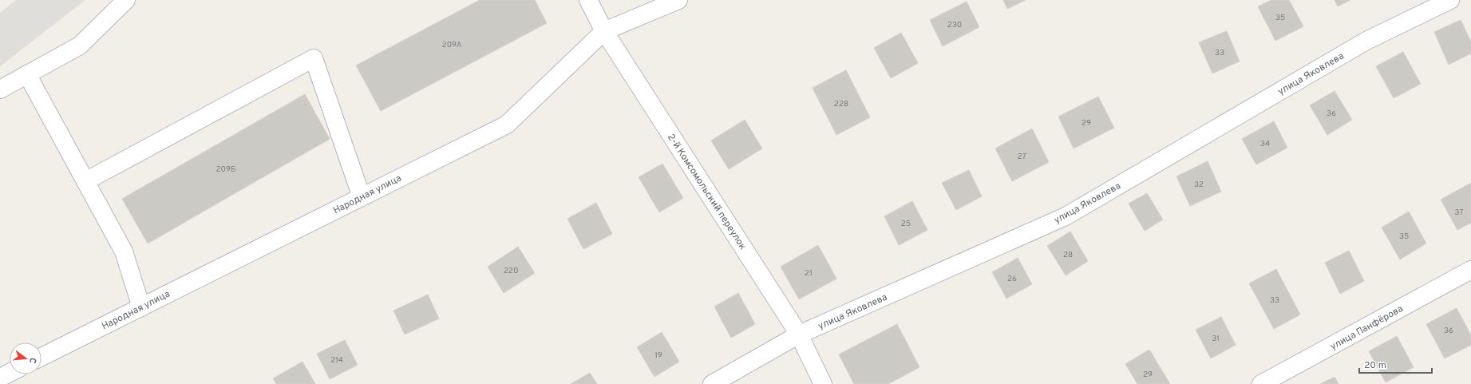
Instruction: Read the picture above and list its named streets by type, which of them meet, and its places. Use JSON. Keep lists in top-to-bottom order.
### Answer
{
  "streets": {
    "street": [
      "улица Яковлева",
      "2-й Комсомольский переулок",
      "Народная улица",
      "улица Панфёрова"
    ]
  },
  "crossings": [
    ["улица Яковлева", "2-й Комсомольский переулок"],
    ["2-й Комсомольский переулок", "Народная улица"]
  ],
  "house_numbers": [
    "35",
    "230",
    "209А",
    "33",
    "228",
    "36",
    "29",
    "34",
    "27",
    "209Б",
    "32",
    "37",
    "25",
    "35",
    "28",
    "220",
    "21",
    "26",
    "33",
    "36",
    "31",
    "19",
    "214",
    "29"
  ],
  "scale_bar": "20 m",
  "north": "right"
}
